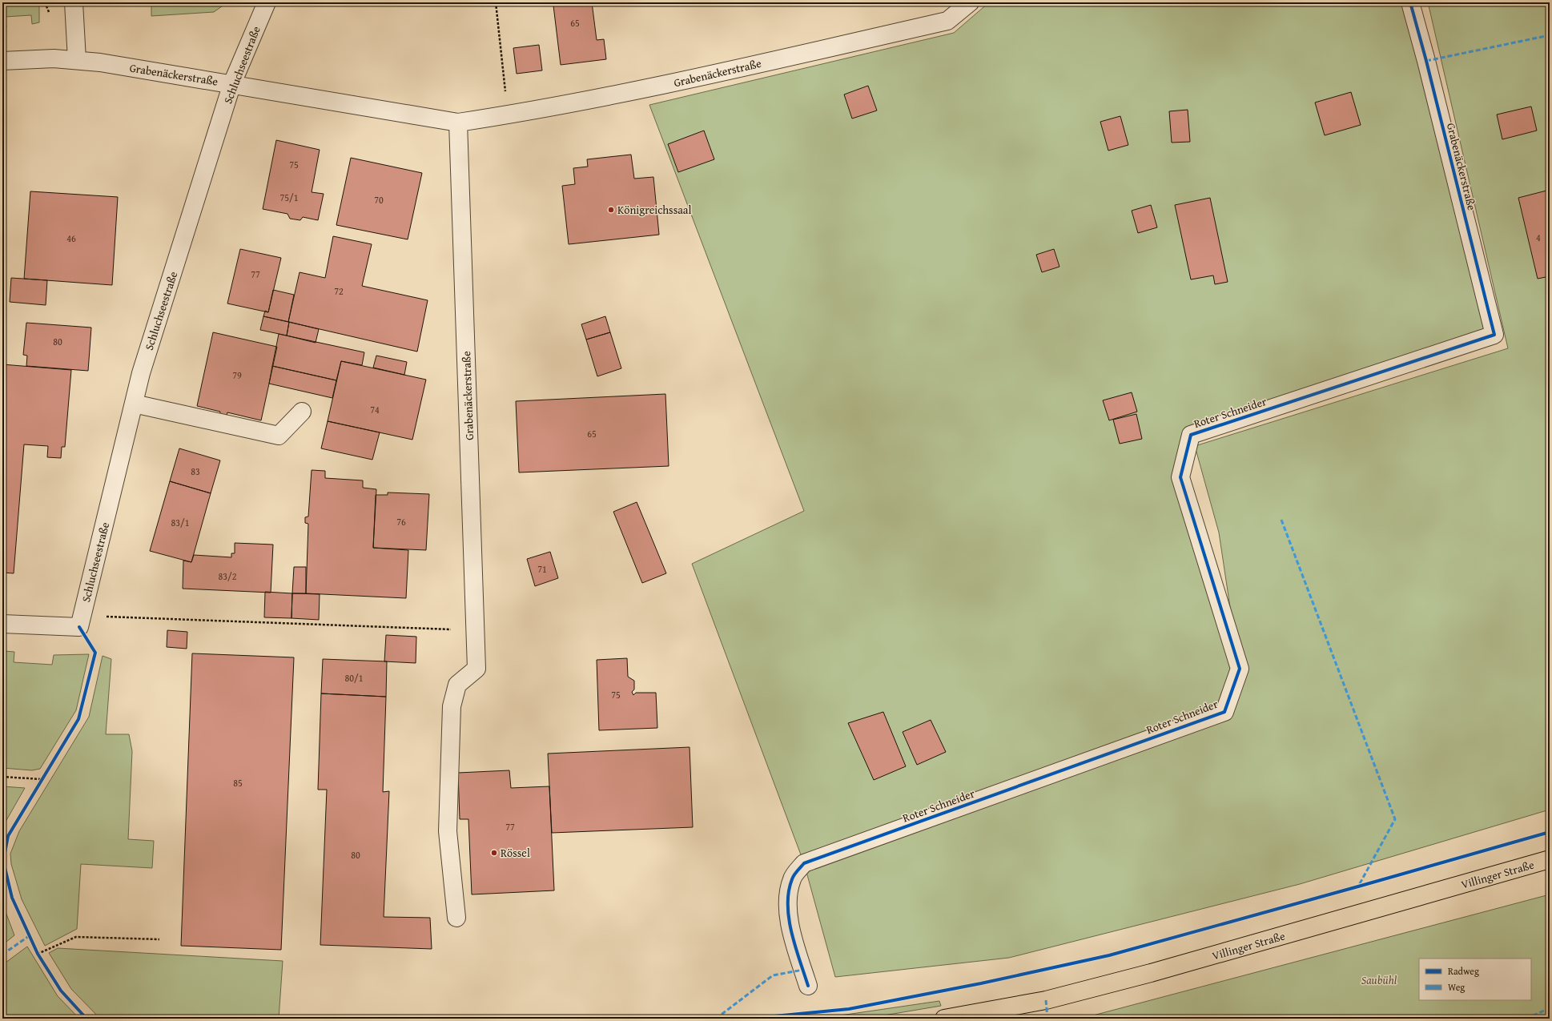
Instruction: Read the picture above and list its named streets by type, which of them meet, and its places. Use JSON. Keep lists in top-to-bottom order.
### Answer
{
  "streets": {
    "main road": ["Villinger Straße"],
    "street": ["Schluchseestraße", "Grabenäckerstraße", "Roter Schneider"]
  },
  "crossings": [
    ["Schluchseestraße", "Grabenäckerstraße"],
    ["Grabenäckerstraße", "Roter Schneider"]
  ],
  "parks": ["Saubühl"],
  "places": ["Königreichssaal", "Rössel"],
  "house_numbers": [
    "65",
    "75",
    "75/1",
    "70",
    "4",
    "46",
    "77",
    "72",
    "80",
    "79",
    "74",
    "65",
    "83",
    "76",
    "83/1",
    "71",
    "83/2",
    "80/1",
    "75",
    "85",
    "77",
    "80"
  ],
  "legend": ["Radweg", "Weg"]
}
